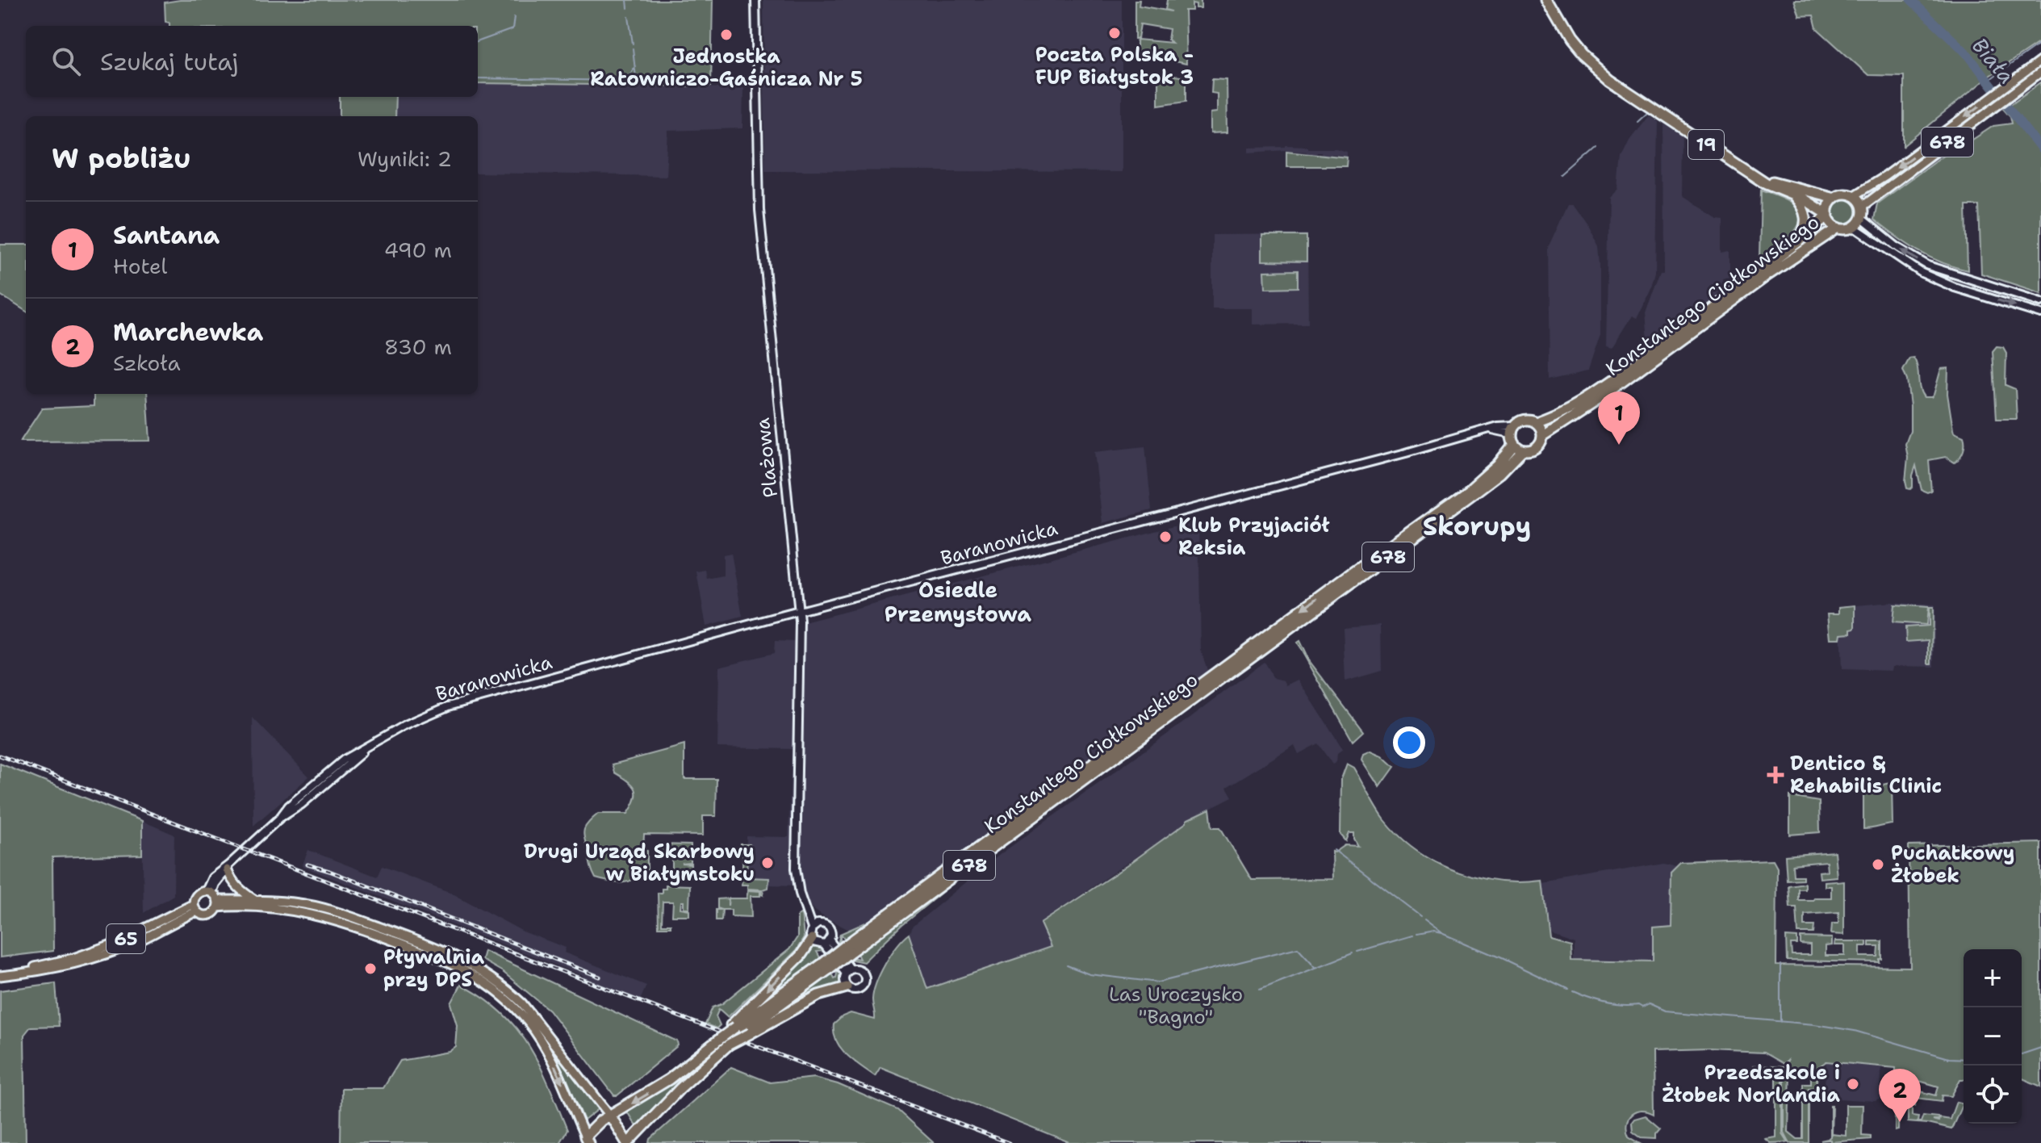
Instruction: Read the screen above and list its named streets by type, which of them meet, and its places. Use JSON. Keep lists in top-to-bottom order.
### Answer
{
  "streets": {
    "highway": [
      "678",
      "19",
      "Konstantego Ciołkowskiego",
      "65"
    ],
    "street": ["Plażowa", "Baranowicka"]
  },
  "crossings": [
    ["678", "19"],
    ["678", "Konstantego Ciołkowskiego"],
    ["678", "Baranowicka"],
    ["678", "65"],
    ["19", "Konstantego Ciołkowskiego"],
    ["Konstantego Ciołkowskiego", "Baranowicka"],
    ["Konstantego Ciołkowskiego", "65"],
    ["Plażowa", "Baranowicka"],
    ["Baranowicka", "65"]
  ],
  "districts": ["Skorupy", "Osiedle Przemysłowa"],
  "water": ["Biała"],
  "parks": ["Las Uroczysko \"Bagno\""],
  "places": {
    "other": [
      "Poczta Polska - FUP Białystok 3",
      "Jednostka Ratowniczo-Gaśnicza Nr 5",
      "Klub Przyjaciół Reksia",
      "Drugi Urząd Skarbowy w Białymstoku",
      "Puchatkowy Żłobek",
      "Pływalnia przy DPS",
      "Przedszkole i Żłobek Norlandia"
    ],
    "health": ["Dentico & Rehabilis Clinic"]
  },
  "page": {
    "search": "Szukaj tutaj",
    "heading": ["W pobliżu", "Wyniki: 2"],
    "list": [
      {
        "mark": "1",
        "name": "Santana",
        "note": "Hotel",
        "value": "490 m"
      },
      {
        "mark": "2",
        "name": "Marchewka",
        "note": "Szkoła",
        "value": "830 m"
      }
    ],
    "pins": ["1", "2"],
    "map_buttons": ["+", "−"]
  }
}
